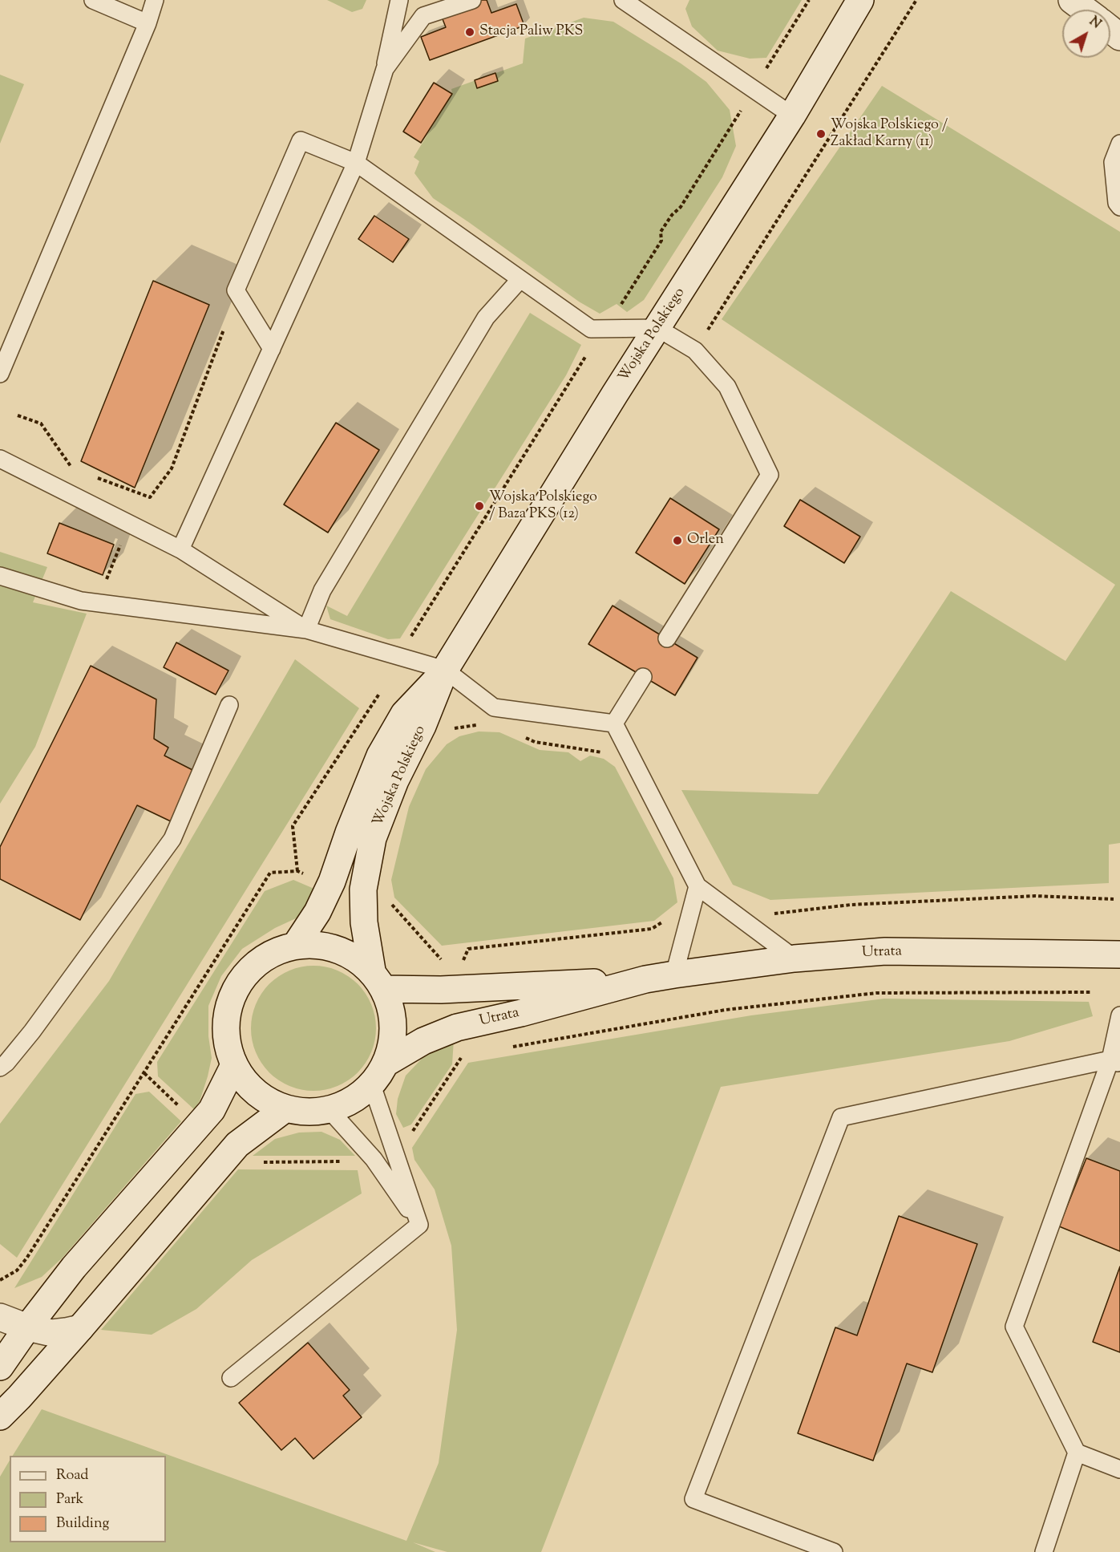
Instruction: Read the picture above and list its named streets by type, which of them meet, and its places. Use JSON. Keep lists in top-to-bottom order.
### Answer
{
  "streets": {
    "main road": ["Wojska Polskiego", "Utrata"]
  },
  "crossings": [
    ["Wojska Polskiego", "Utrata"]
  ],
  "places": [
    "Stacja Paliw PKS",
    "Wojska Polskiego / Zakład Karny (11)",
    "Wojska Polskiego / Baza PKS (12)",
    "Orlen"
  ],
  "legend": ["Road", "Park", "Building"],
  "north": "top right"
}
